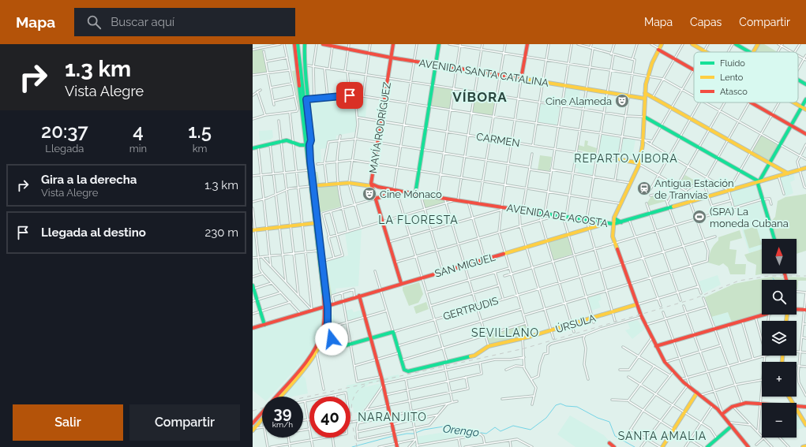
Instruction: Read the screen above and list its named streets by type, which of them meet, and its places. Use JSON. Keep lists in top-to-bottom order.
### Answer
{
  "streets": {
    "main road": [
      "AVENIDA SANTA CATALINA",
      "MAYÍA RODRÍGUEZ",
      "CARMEN",
      "AVENIDA DE ACOSTA",
      "SAN MIGUEL",
      "GERTRUDIS",
      "ÚRSULA"
    ]
  },
  "crossings": [
    ["AVENIDA SANTA CATALINA", "MAYÍA RODRÍGUEZ"],
    ["MAYÍA RODRÍGUEZ", "CARMEN"],
    ["MAYÍA RODRÍGUEZ", "AVENIDA DE ACOSTA"],
    ["MAYÍA RODRÍGUEZ", "SAN MIGUEL"],
    ["AVENIDA DE ACOSTA", "SAN MIGUEL"]
  ],
  "districts": [
    "VÍBORA",
    "REPARTO VÍBORA",
    "LA FLORESTA",
    "SEVILLANO",
    "NARANJITO",
    "SANTA AMALIA"
  ],
  "water": ["Orengo"],
  "places": {
    "theatre": ["Cine Alameda", "Cine Mónaco"],
    "station": ["Antigua Estación de Tranvías"],
    "sports": ["(SPA) La moneda Cubana"]
  },
  "legend": ["Fluido", "Lento", "Atasco"],
  "north": "top",
  "page": {
    "header": "Mapa",
    "search": "Buscar aquí",
    "nav": ["Mapa", "Capas", "Compartir"],
    "turn": ["1.3 km", "Vista Alegre"],
    "eta": [
      "20:37",
      "Llegada",
      "4",
      "min",
      "1.5",
      "km"
    ],
    "list": [
      {
        "name": "Gira a la derecha",
        "note": "Vista Alegre",
        "value": "1.3 km"
      },
      {
        "name": "Llegada al destino",
        "value": "230 m"
      }
    ],
    "map_buttons": ["+", "−"],
    "speed": "39 km/h",
    "limit": "40",
    "buttons": ["Salir", "Compartir"]
  }
}
